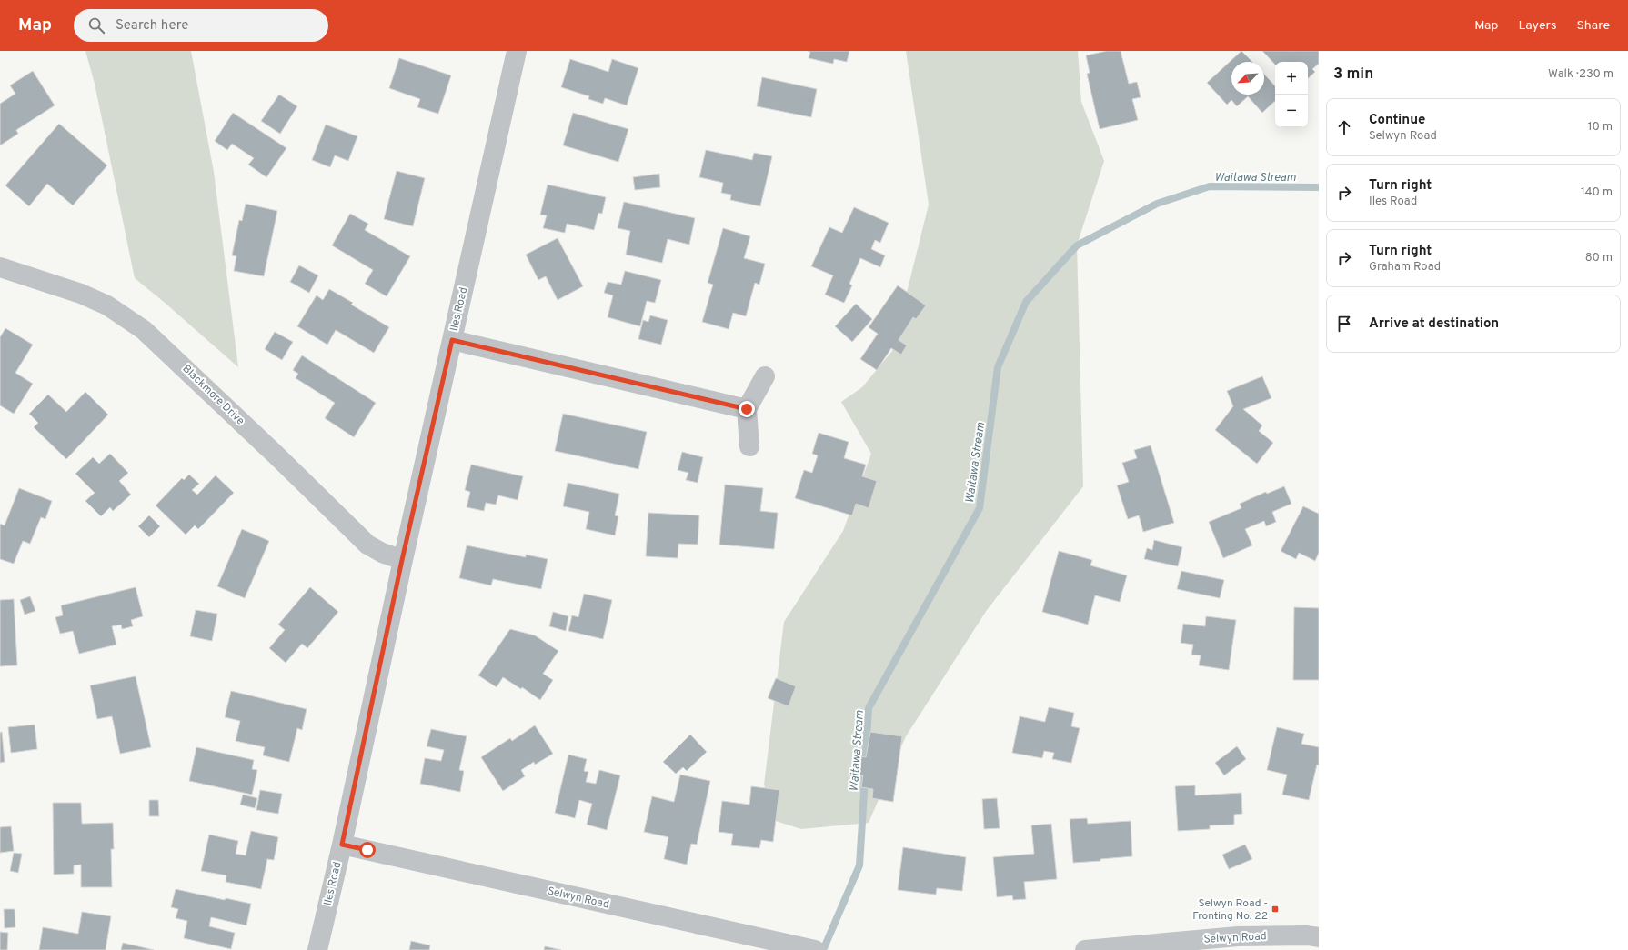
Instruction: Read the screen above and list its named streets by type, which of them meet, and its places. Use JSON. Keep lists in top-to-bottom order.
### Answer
{
  "streets": {
    "street": ["Iles Road", "Blackmore Drive", "Selwyn Road"]
  },
  "crossings": [
    ["Iles Road", "Blackmore Drive"],
    ["Iles Road", "Selwyn Road"]
  ],
  "water": ["Waitawa Stream"],
  "places": {
    "transit": ["Selwyn Road - Fronting No. 22"]
  },
  "north": "bottom left",
  "page": {
    "header": "Map",
    "search": "Search here",
    "nav": ["Map", "Layers", "Share"],
    "heading": ["3 min", "Walk · 230 m"],
    "map_buttons": ["+", "−"],
    "list": [
      ["Continue", "Selwyn Road", "10 m"],
      ["Turn right", "Iles Road", "140 m"],
      ["Turn right", "Graham Road", "80 m"],
      "Arrive at destination"
    ]
  }
}
